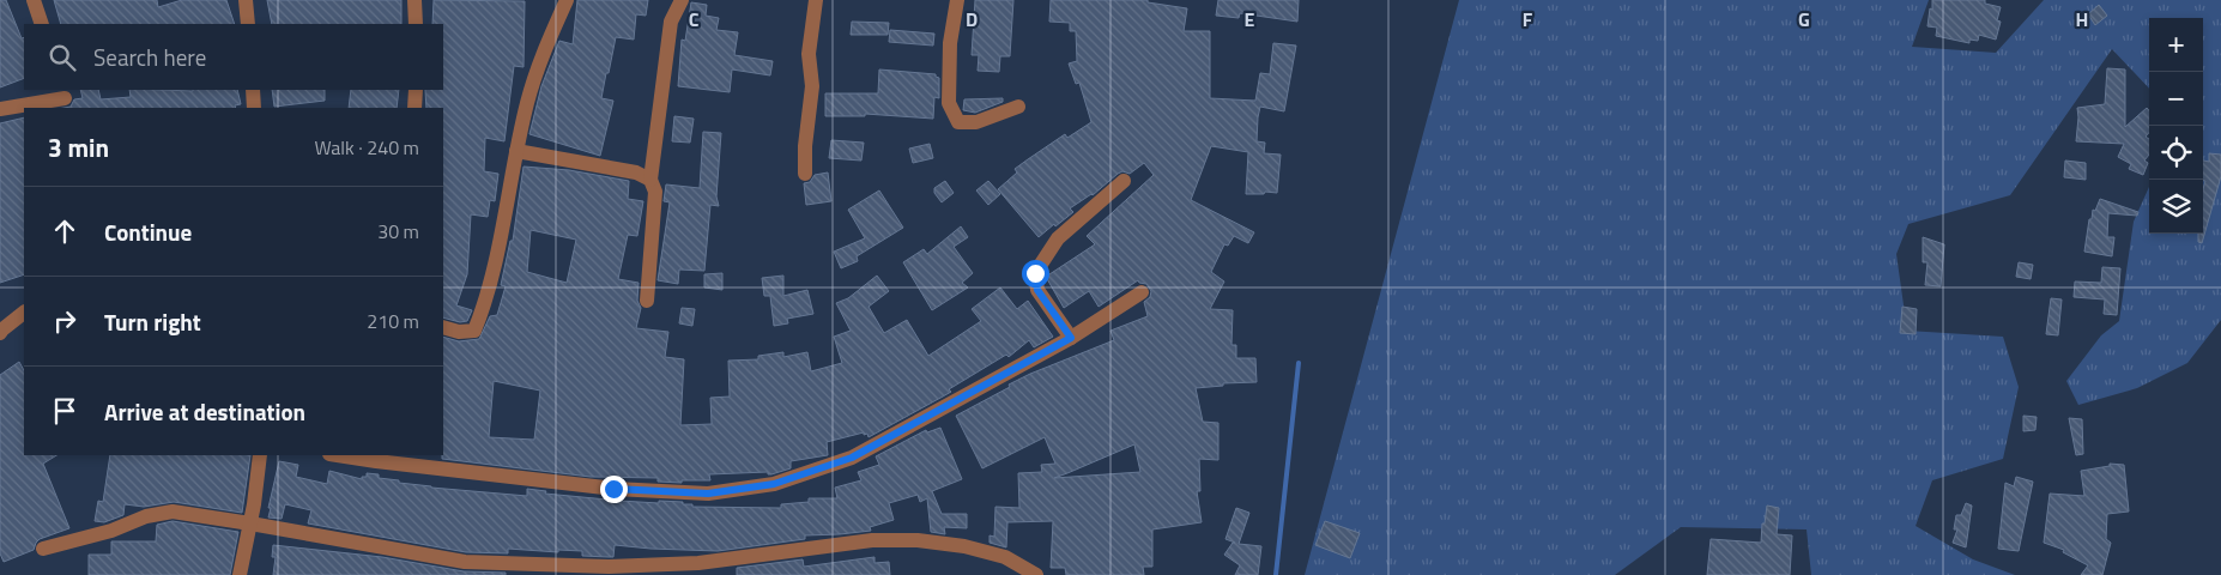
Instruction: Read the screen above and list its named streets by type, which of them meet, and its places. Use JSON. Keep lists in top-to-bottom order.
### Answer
{
  "page": {
    "map_buttons": ["+", "−"],
    "search": "Search here",
    "heading": ["3 min", "Walk · 240 m"],
    "list": [
      ["Continue", "30 m"],
      ["Turn right", "210 m"],
      "Arrive at destination"
    ]
  },
  "grid": {
    "columns": [
      "C",
      "D",
      "E",
      "F",
      "G",
      "H"
    ]
  }
}
